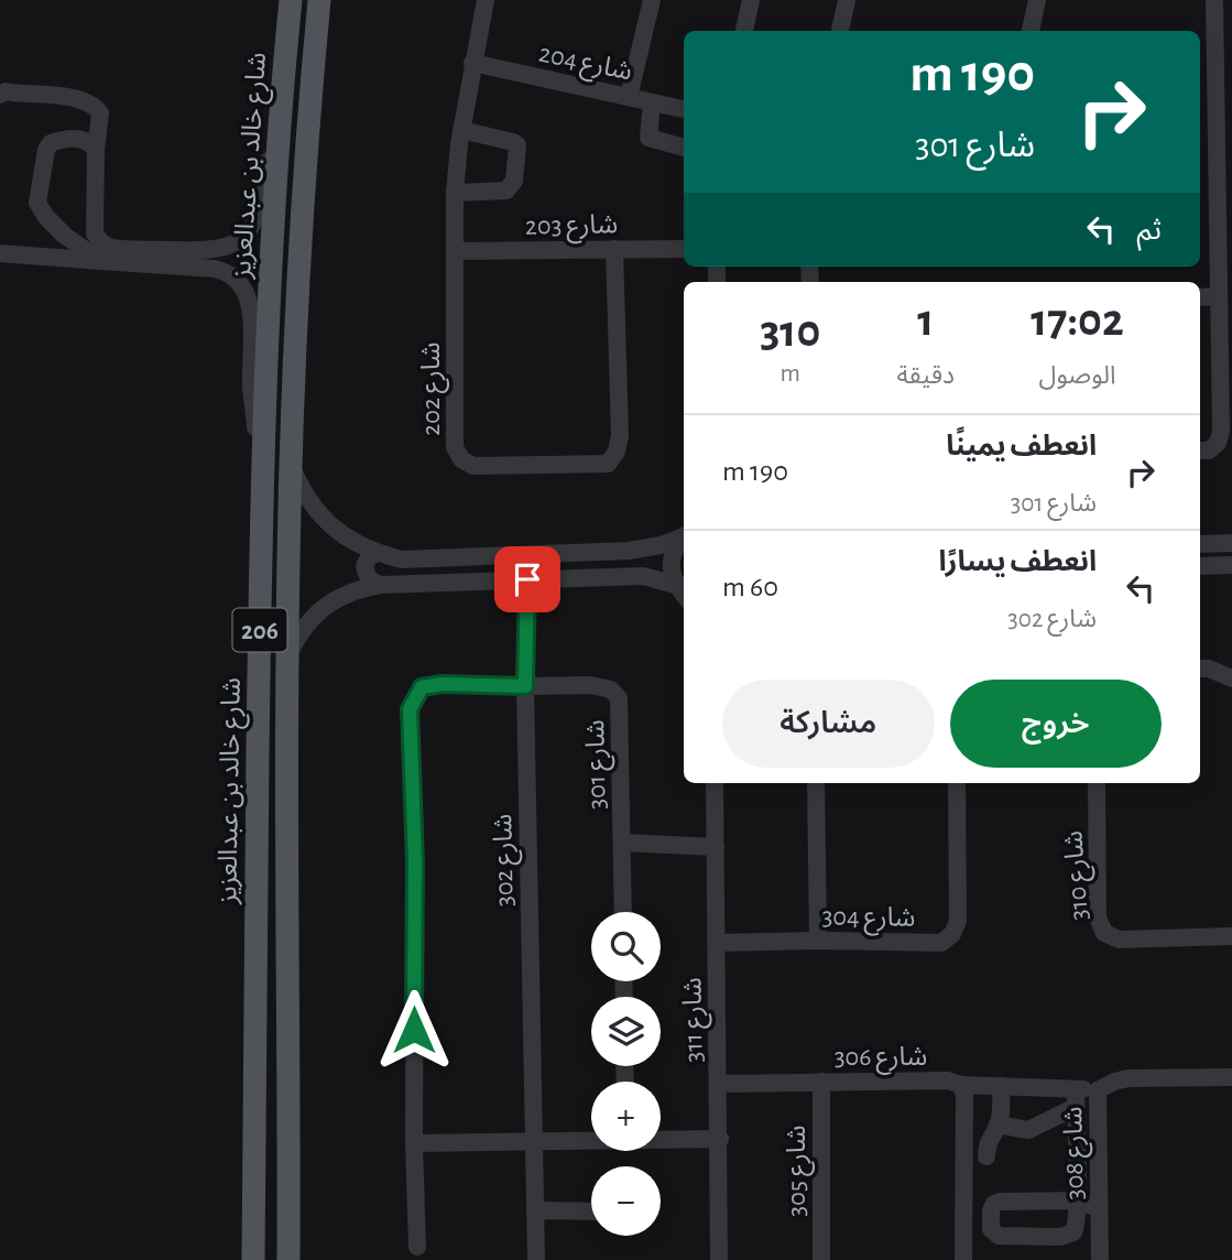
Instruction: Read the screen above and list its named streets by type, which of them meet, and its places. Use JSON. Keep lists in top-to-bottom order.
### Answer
{
  "streets": {
    "main road": ["شارع خالد بن عبدالعزيز", "206"],
    "street": [
      "شارع 204",
      "شارع 203",
      "شارع 202",
      "شارع 301",
      "شارع 302",
      "شارع 310",
      "شارع 304",
      "شارع 311",
      "شارع 306",
      "شارع 308",
      "شارع 305"
    ]
  },
  "crossings": [
    ["شارع 204", "شارع 202"],
    ["شارع 203", "شارع 202"],
    ["شارع 301", "شارع 302"],
    ["شارع 301", "شارع 311"],
    ["شارع 304", "شارع 311"],
    ["شارع 311", "شارع 306"],
    ["شارع 306", "شارع 305"]
  ],
  "page": {
    "turn": ["190 m", "شارع 301"],
    "then": "ثم",
    "eta": [
      "17:02",
      "الوصول",
      "1",
      "دقيقة",
      "310",
      "m"
    ],
    "list": [
      {
        "name": "انعطف يمينًا",
        "note": "شارع 301",
        "value": "190 m"
      },
      {
        "name": "انعطف يسارًا",
        "note": "شارع 302",
        "value": "60 m"
      }
    ],
    "buttons": ["خروج", "مشاركة"],
    "map_buttons": ["+", "−"]
  }
}
